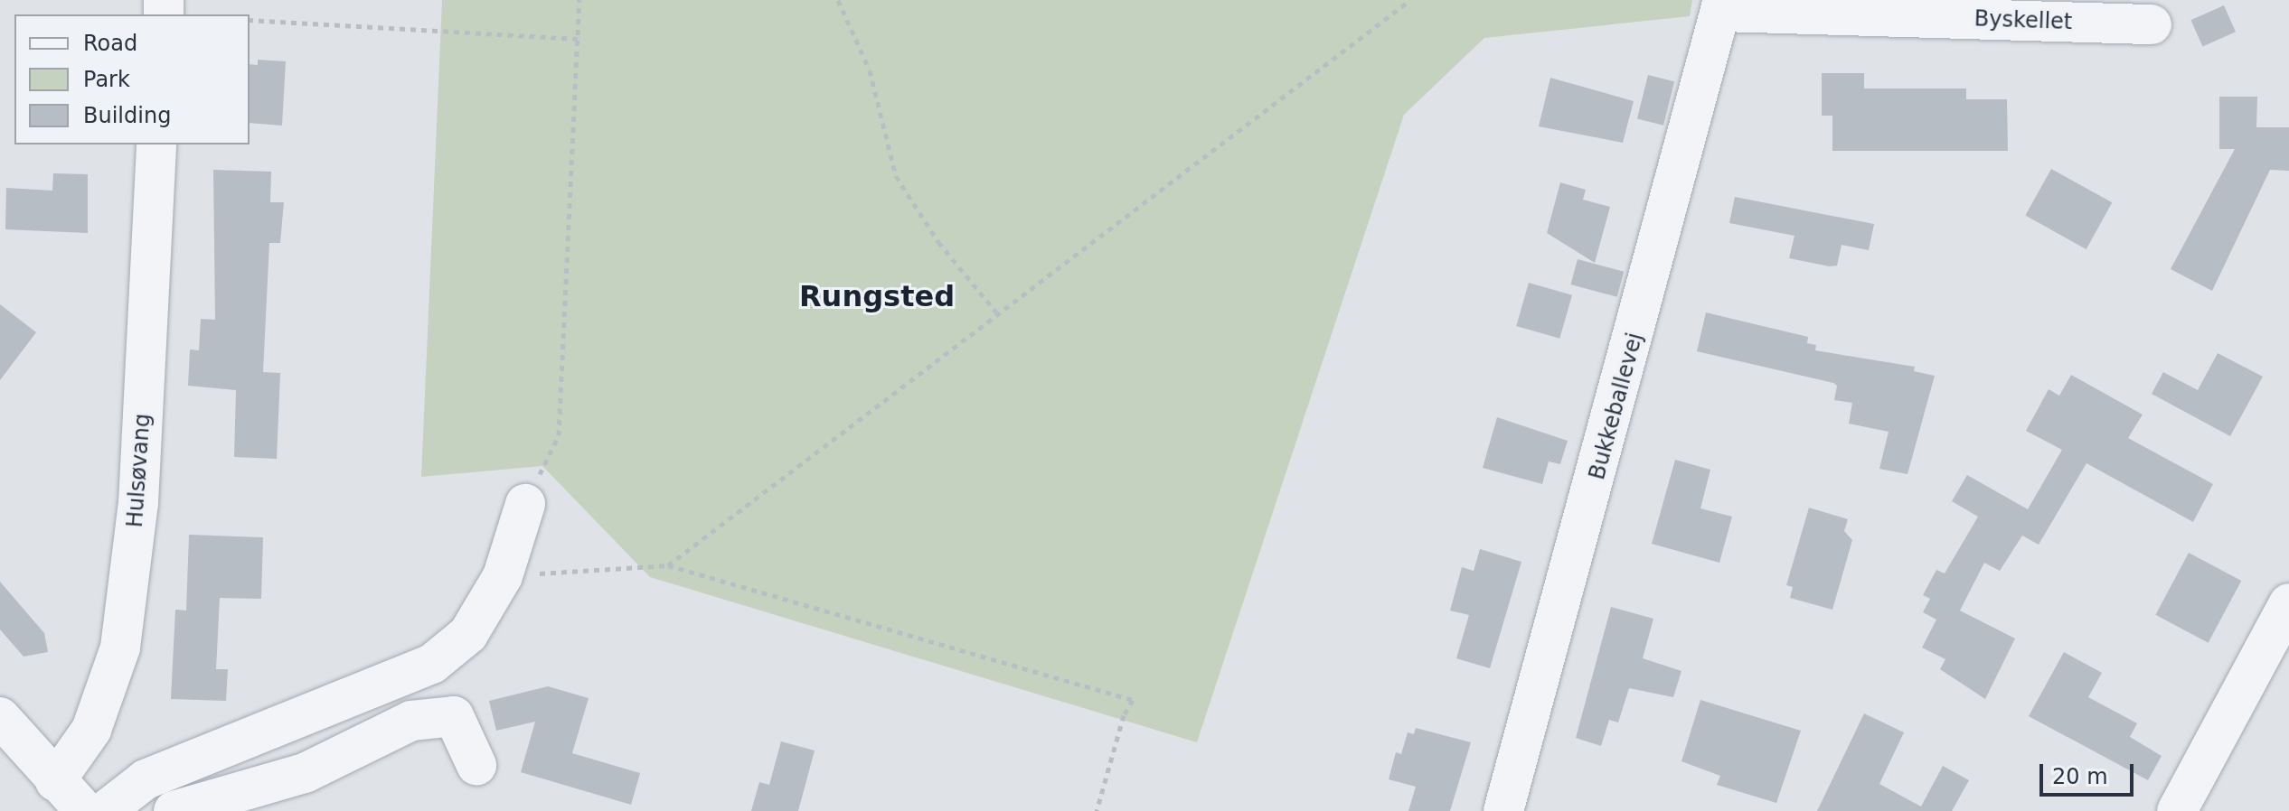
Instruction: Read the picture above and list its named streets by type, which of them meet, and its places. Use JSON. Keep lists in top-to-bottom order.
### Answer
{
  "streets": {
    "street": ["Byskellet", "Bukkeballevej", "Hulsøvang"]
  },
  "crossings": [
    ["Byskellet", "Bukkeballevej"]
  ],
  "districts": ["Rungsted"],
  "legend": ["Road", "Park", "Building"],
  "scale_bar": "20 m"
}
